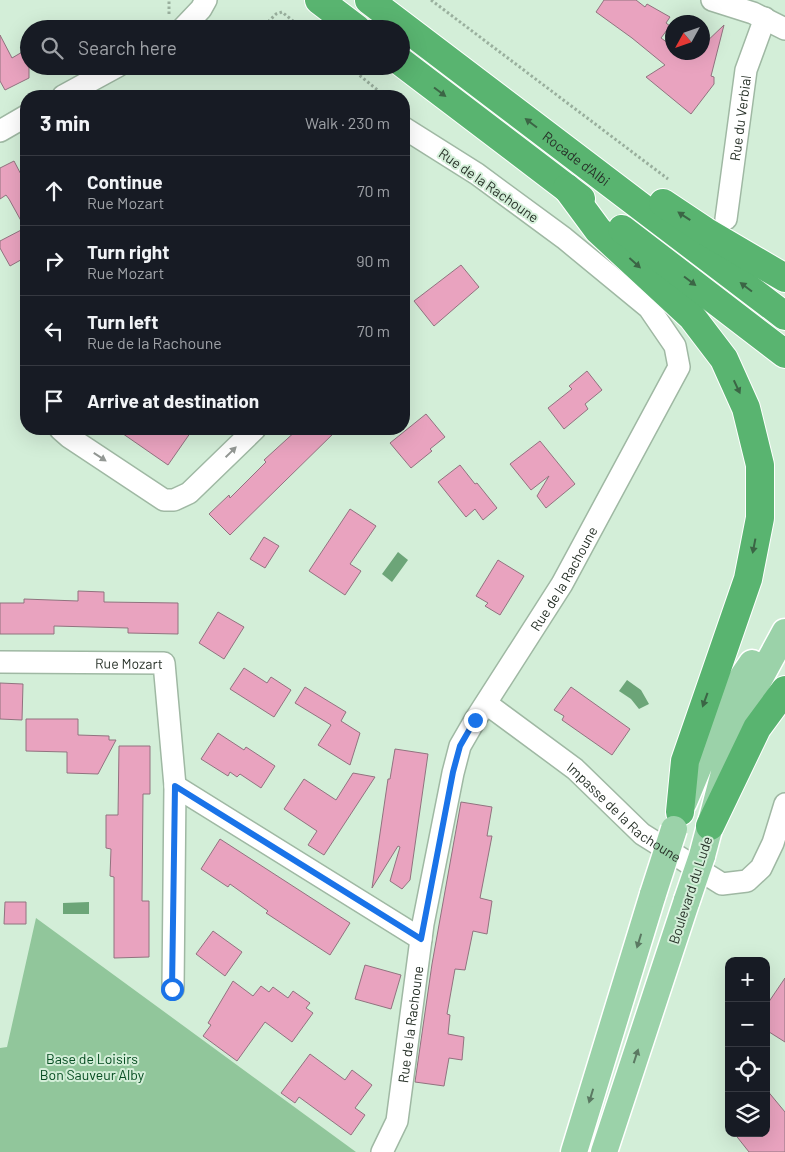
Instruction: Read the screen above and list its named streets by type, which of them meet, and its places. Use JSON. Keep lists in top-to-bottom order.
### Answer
{
  "streets": {
    "highway": ["Rocade d'Albi"],
    "main road": ["Boulevard du Lude"],
    "street": [
      "Rue du Verbial",
      "Rue de la Rachoune",
      "Rue Mozart",
      "Impasse de la Rachoune"
    ]
  },
  "crossings": [
    ["Rue de la Rachoune", "Impasse de la Rachoune"]
  ],
  "parks": ["Base de Loisirs Bon Sauveur Alby"],
  "north": "bottom left",
  "page": {
    "search": "Search here",
    "heading": ["3 min", "Walk · 230 m"],
    "list": [
      ["Continue", "Rue Mozart", "70 m"],
      ["Turn right", "Rue Mozart", "90 m"],
      ["Turn left", "Rue de la Rachoune", "70 m"],
      "Arrive at destination"
    ],
    "map_buttons": ["+", "−"]
  }
}
